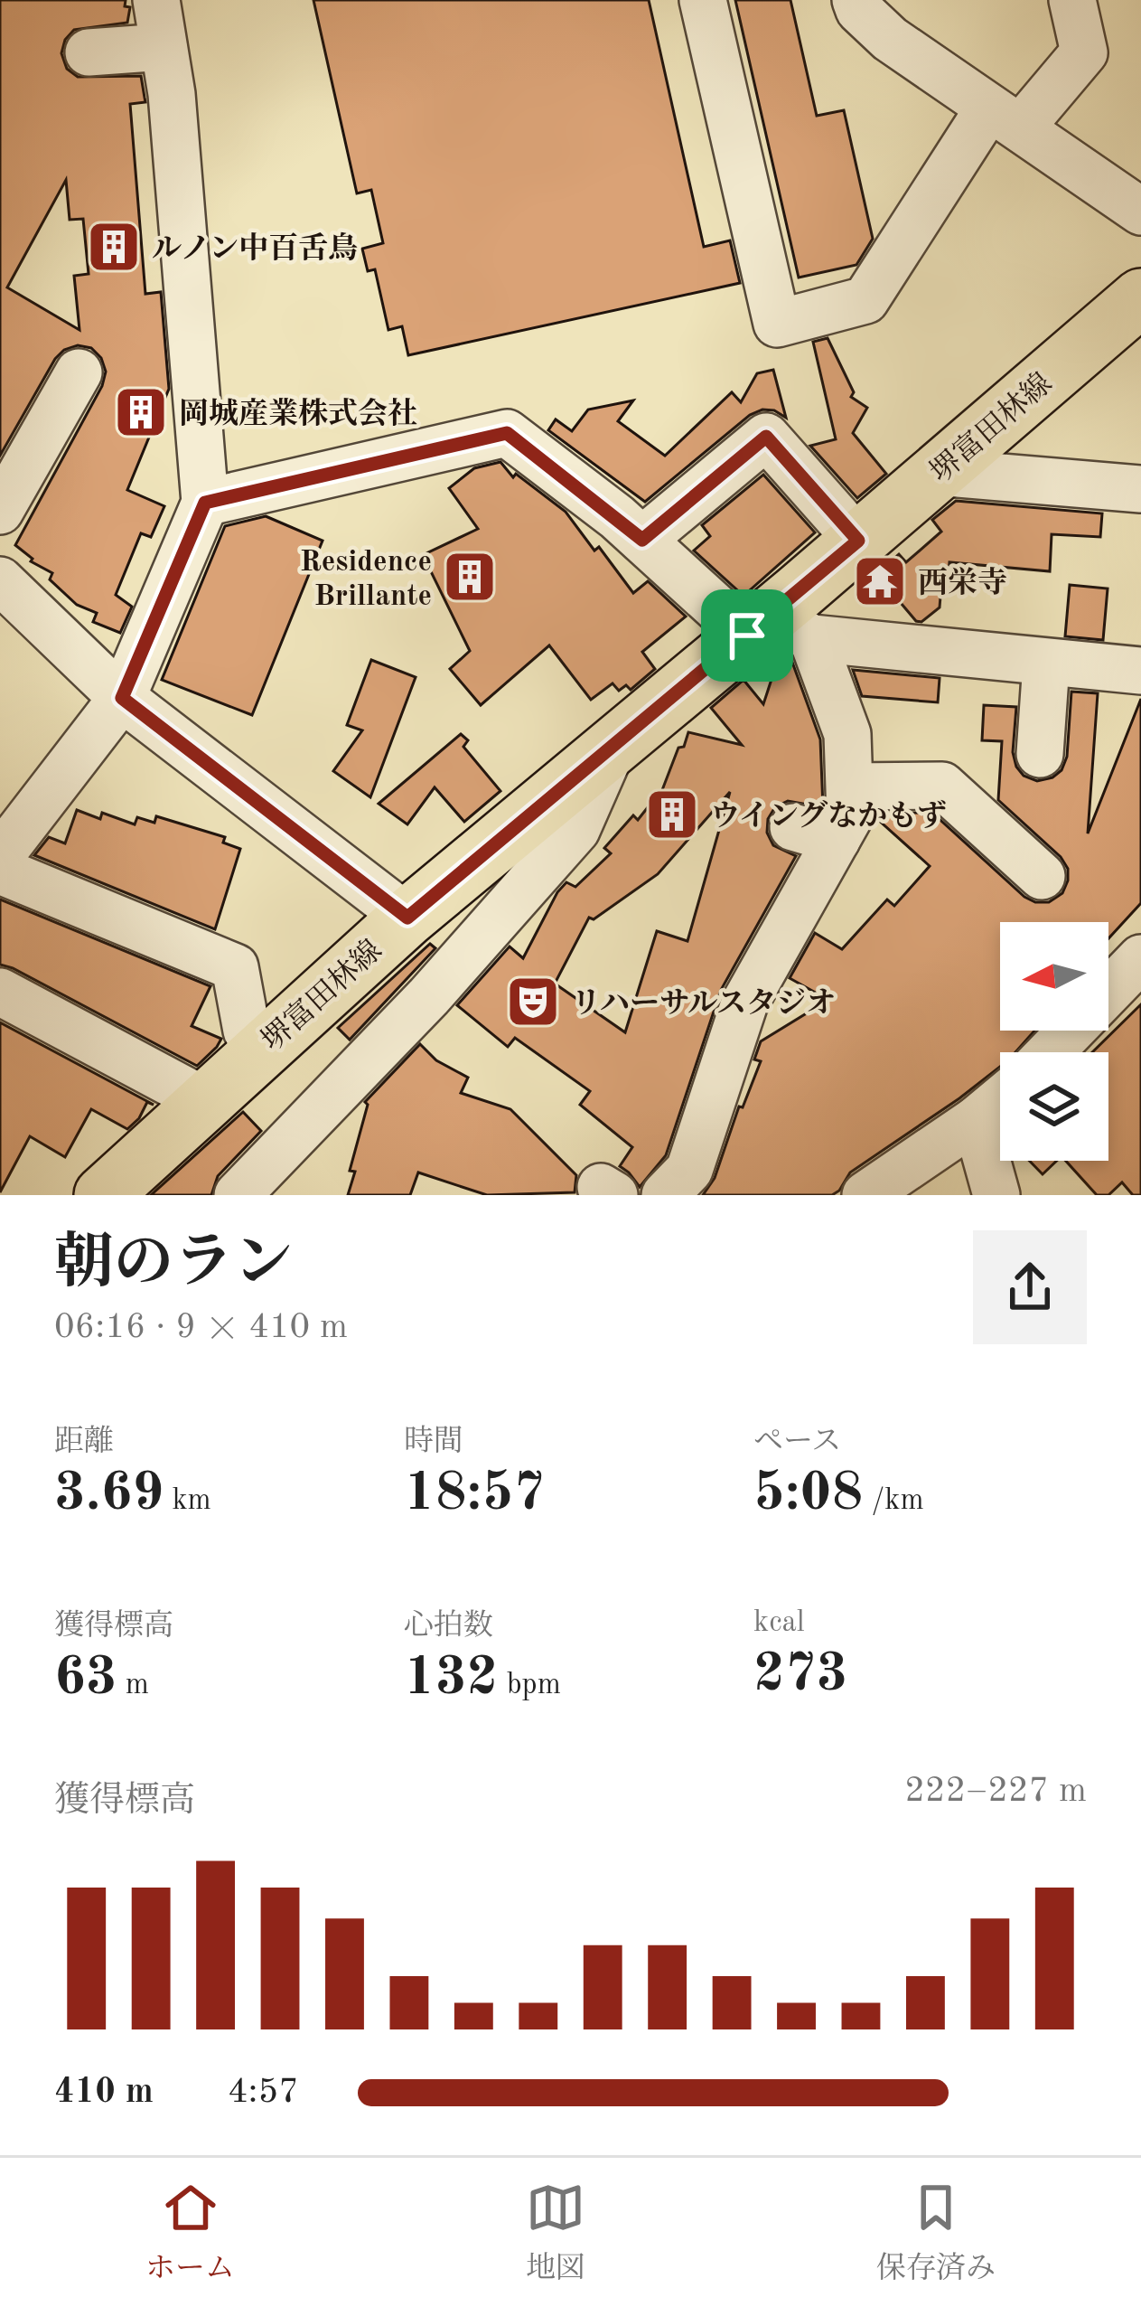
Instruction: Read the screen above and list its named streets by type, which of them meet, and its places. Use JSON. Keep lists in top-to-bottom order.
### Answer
{
  "streets": {
    "main road": ["堺富田林線"]
  },
  "places": {
    "building": [
      "ルノン中百舌鳥",
      "岡城産業株式会社",
      "Residence Brillante",
      "ウイングなかもず"
    ],
    "temple": ["西栄寺"],
    "theatre": ["リハーサルスタジオ"]
  },
  "north": "left",
  "page": {
    "heading": ["朝のラン", "06:16 · 9 × 410 m"],
    "stats": [
      ["距離", "3.69 km"],
      ["時間", "18:57"],
      ["ペース", "5:08 /km"],
      ["獲得標高", "63 m"],
      ["心拍数", "132 bpm"],
      ["kcal", "273"]
    ],
    "chart": ["獲得標高", "222–227 m"],
    "list": [
      {
        "name": "410 m",
        "note": "4:57"
      }
    ],
    "tabs": ["ホーム", "地図", "保存済み"]
  }
}
